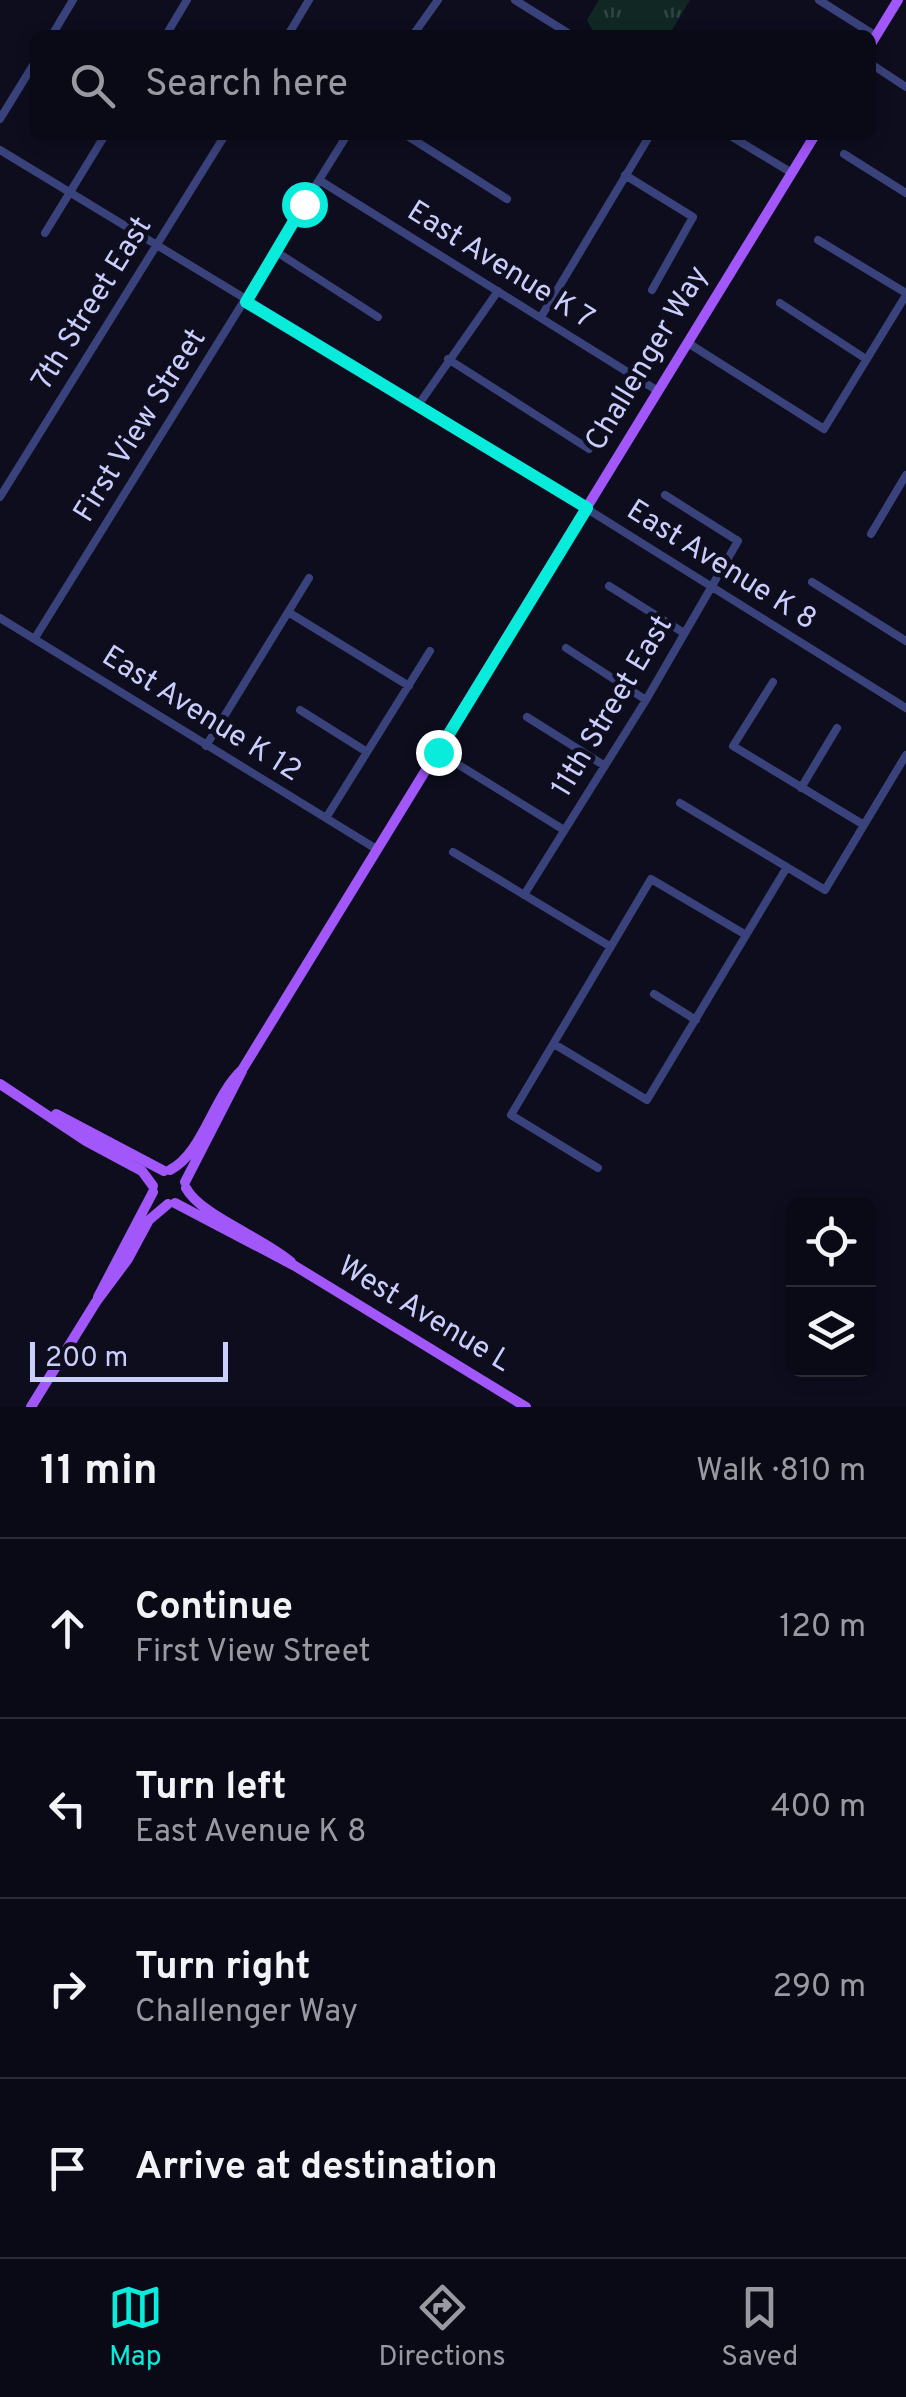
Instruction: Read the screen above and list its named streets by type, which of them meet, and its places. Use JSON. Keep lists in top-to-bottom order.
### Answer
{
  "streets": {
    "main road": ["Challenger Way", "West Avenue L"],
    "street": [
      "East Avenue K 7",
      "7th Street East",
      "First View Street",
      "East Avenue K 8",
      "11th Street East",
      "East Avenue K 12"
    ]
  },
  "crossings": [
    ["East Avenue K 7", "Challenger Way"],
    ["East Avenue K 7", "First View Street"],
    ["7th Street East", "East Avenue K 8"],
    ["Challenger Way", "East Avenue K 8"],
    ["Challenger Way", "East Avenue K 12"],
    ["Challenger Way", "West Avenue L"],
    ["First View Street", "East Avenue K 8"],
    ["First View Street", "East Avenue K 12"],
    ["East Avenue K 8", "11th Street East"]
  ],
  "scale_bar": "200 m",
  "page": {
    "search": "Search here",
    "scale": "200 m",
    "heading": ["11 min", "Walk · 810 m"],
    "list": [
      ["Continue", "First View Street", "120 m"],
      ["Turn left", "East Avenue K 8", "400 m"],
      ["Turn right", "Challenger Way", "290 m"],
      "Arrive at destination"
    ],
    "nav": ["Map", "Directions", "Saved"]
  }
}
